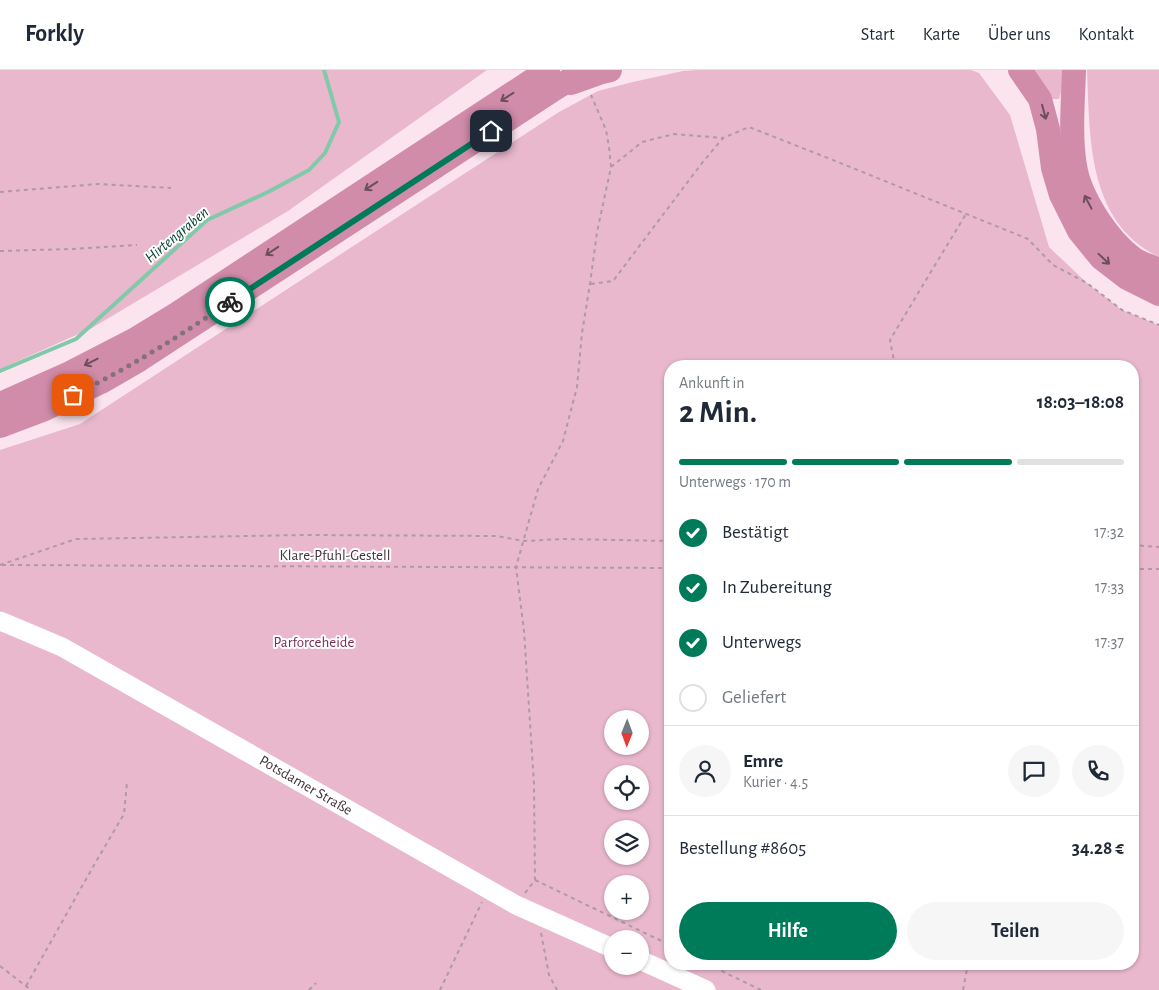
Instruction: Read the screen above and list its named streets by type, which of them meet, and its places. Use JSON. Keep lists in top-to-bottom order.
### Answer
{
  "streets": {
    "street": ["Potsdamer Straße"],
    "path": ["Klare-Pfuhl-Gestell"]
  },
  "water": ["Hirtengraben"],
  "parks": ["Parforceheide"],
  "north": "bottom",
  "page": {
    "header": "Forkly",
    "nav": [
      "Start",
      "Karte",
      "Über uns",
      "Kontakt"
    ],
    "heading": ["2 Min.", "Ankunft in", "18:03–18:08"],
    "panel": [
      "Emre",
      "Kurier · 4.5",
      "Bestellung #8605",
      "34.28 €"
    ],
    "bar": "Unterwegs · 170 m",
    "list": [
      ["Bestätigt", "17:32"],
      ["In Zubereitung", "17:33"],
      ["Unterwegs", "17:37"],
      "Geliefert"
    ],
    "map_buttons": ["+", "−"],
    "buttons": ["Hilfe", "Teilen"]
  }
}
